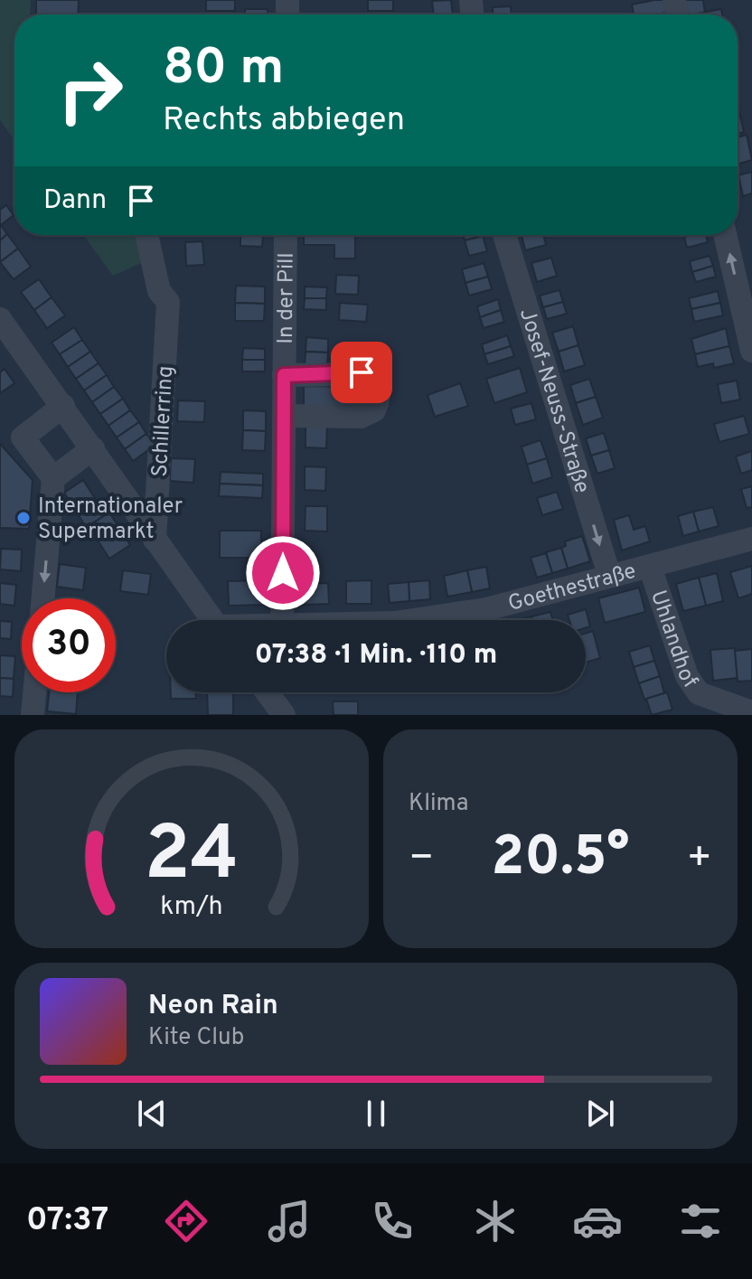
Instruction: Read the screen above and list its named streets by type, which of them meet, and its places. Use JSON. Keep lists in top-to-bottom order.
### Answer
{
  "streets": {
    "street": [
      "In der Pill",
      "Josef-Neuss-Straße",
      "Schillerring",
      "Goethestraße",
      "Uhlandhof"
    ]
  },
  "crossings": [
    ["Josef-Neuss-Straße", "Goethestraße"],
    ["Goethestraße", "Uhlandhof"]
  ],
  "places": ["Internationaler Supermarkt"],
  "page": {
    "turn": ["80 m", "Rechts abbiegen"],
    "then": "Dann",
    "limit": "30",
    "trip": "07:38 · 1 Min. · 110 m",
    "tile": "Klima",
    "heat": ["−", "20.5°", "+"],
    "song": ["Neon Rain", "Kite Club"],
    "tabs": "07:37",
    "gauge": ["24", "km/h"]
  }
}
